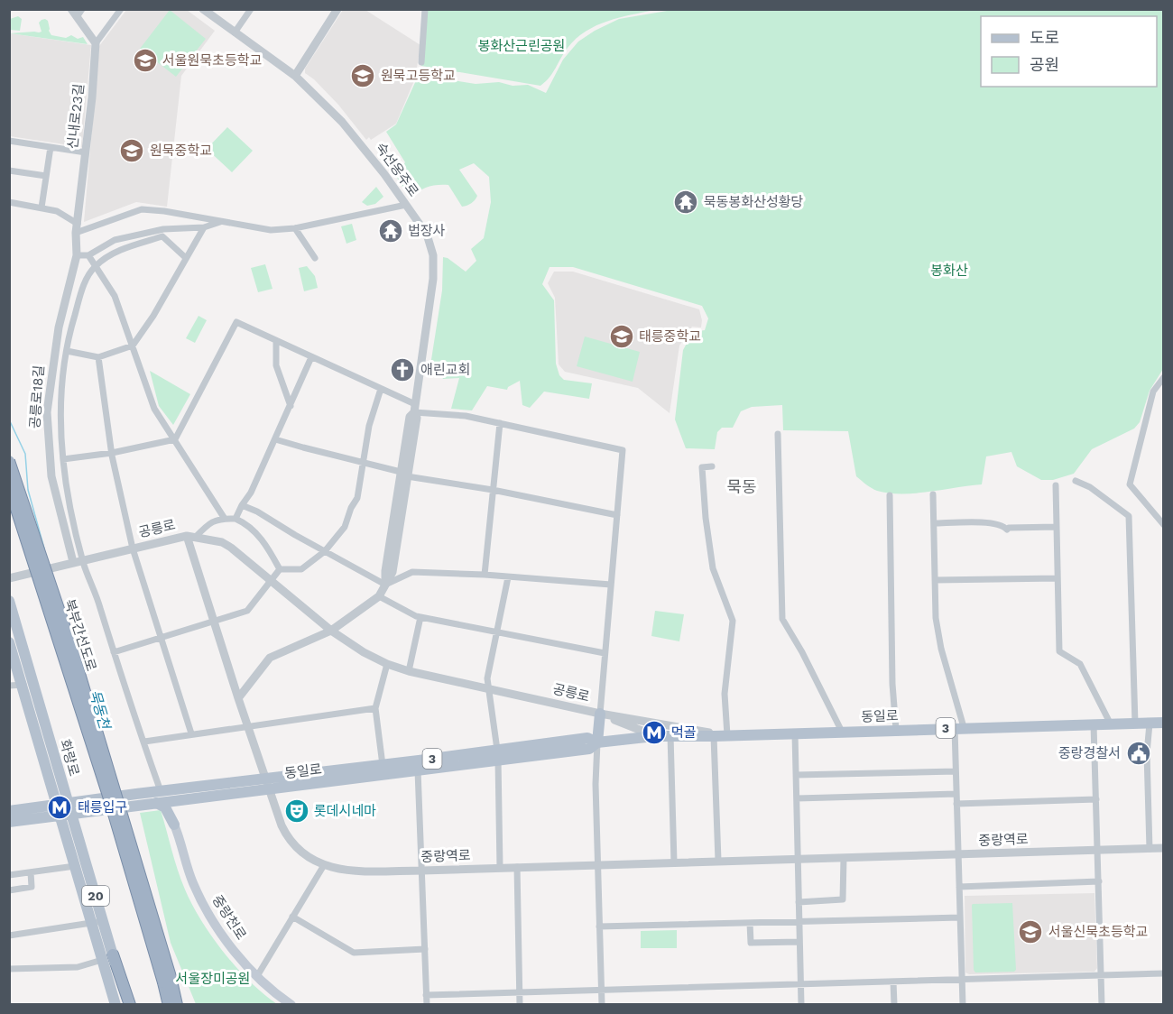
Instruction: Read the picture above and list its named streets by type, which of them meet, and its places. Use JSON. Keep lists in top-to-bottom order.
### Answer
{
  "streets": {
    "highway": ["북부간선도로"],
    "main road": [
      "동일로",
      "3",
      "화랑로",
      "20",
      "중랑천로"
    ],
    "street": [
      "신내로23길",
      "숙선옹주로",
      "공릉로18길",
      "공릉로",
      "중랑역로"
    ]
  },
  "crossings": [
    ["신내로23길", "공릉로18길"],
    ["숙선옹주로", "공릉로"],
    ["숙선옹주로", "중랑역로"],
    ["공릉로18길", "공릉로"],
    ["공릉로", "동일로"],
    ["공릉로", "중랑역로"],
    ["동일로", "화랑로"],
    ["동일로", "중랑역로"]
  ],
  "districts": ["묵동"],
  "water": ["묵동천"],
  "parks": ["봉화산근린공원", "봉화산", "서울장미공원"],
  "places": {
    "school or university": [
      "서울원묵초등학교",
      "원묵고등학교",
      "원묵중학교",
      "태릉중학교",
      "서울신묵초등학교"
    ],
    "temple": ["묵동봉화산성황당", "법장사"],
    "church": ["애린교회"],
    "metro station": ["먹골", "태릉입구"],
    "public building": ["중랑경찰서"],
    "theatre": ["롯데시네마"]
  },
  "legend": ["도로", "공원"]
}
